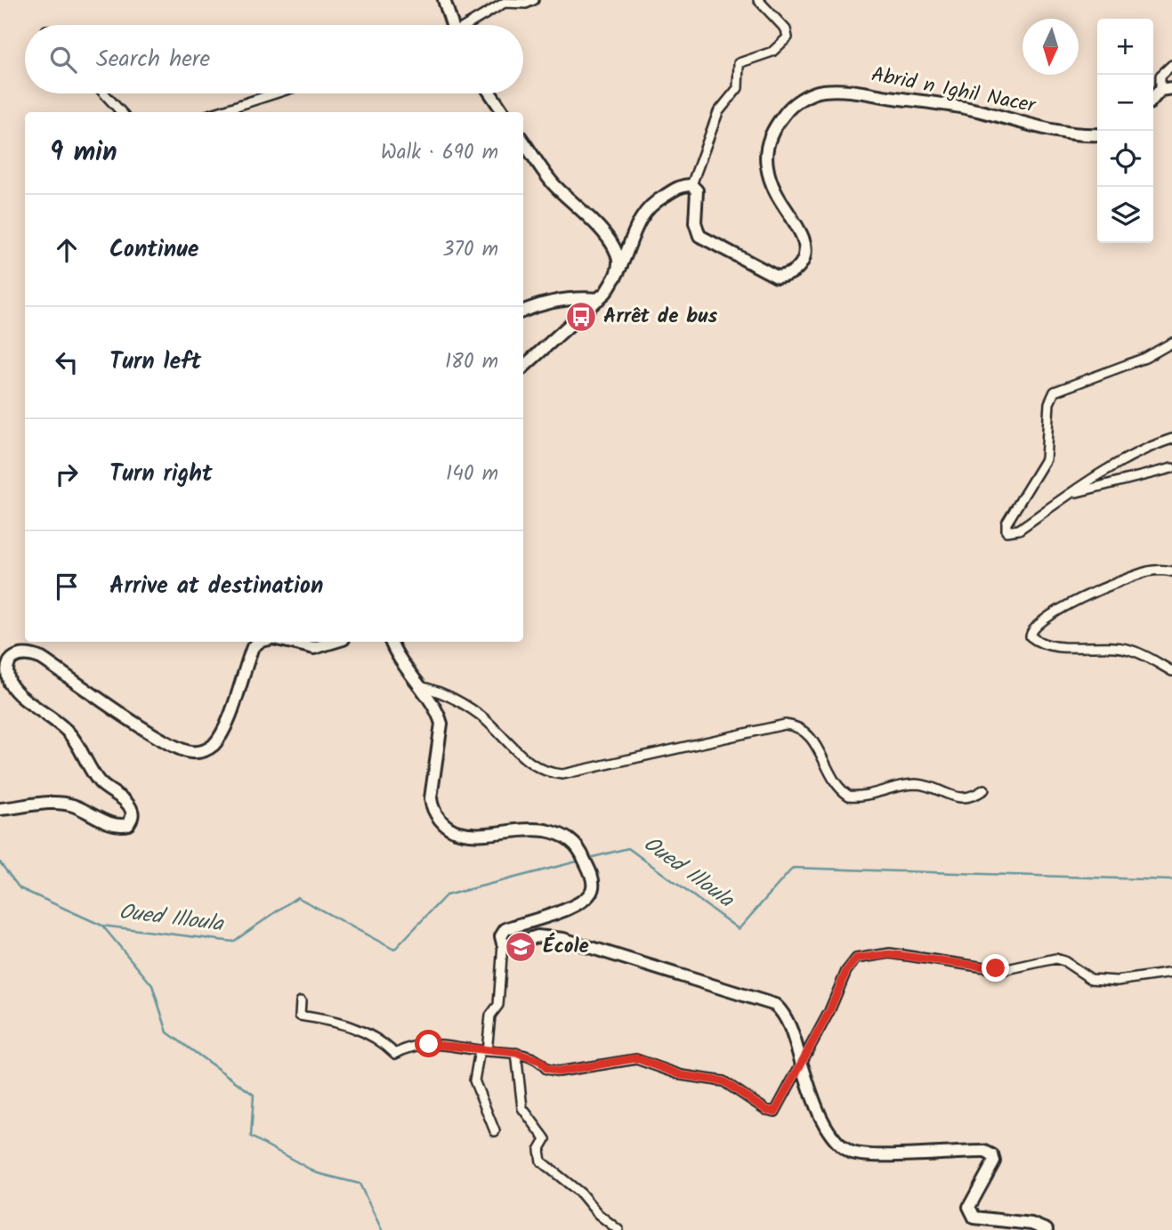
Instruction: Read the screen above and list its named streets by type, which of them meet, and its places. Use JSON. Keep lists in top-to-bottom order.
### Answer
{
  "streets": {
    "street": ["Abrid n Ighil Nacer"]
  },
  "water": ["Oued Illoula"],
  "places": {
    "bus stop": ["Arrêt de bus"],
    "school or university": ["École"]
  },
  "north": "bottom",
  "page": {
    "map_buttons": ["+", "−"],
    "search": "Search here",
    "heading": ["9 min", "Walk · 690 m"],
    "list": [
      ["Continue", "370 m"],
      ["Turn left", "180 m"],
      ["Turn right", "140 m"],
      "Arrive at destination"
    ]
  }
}
